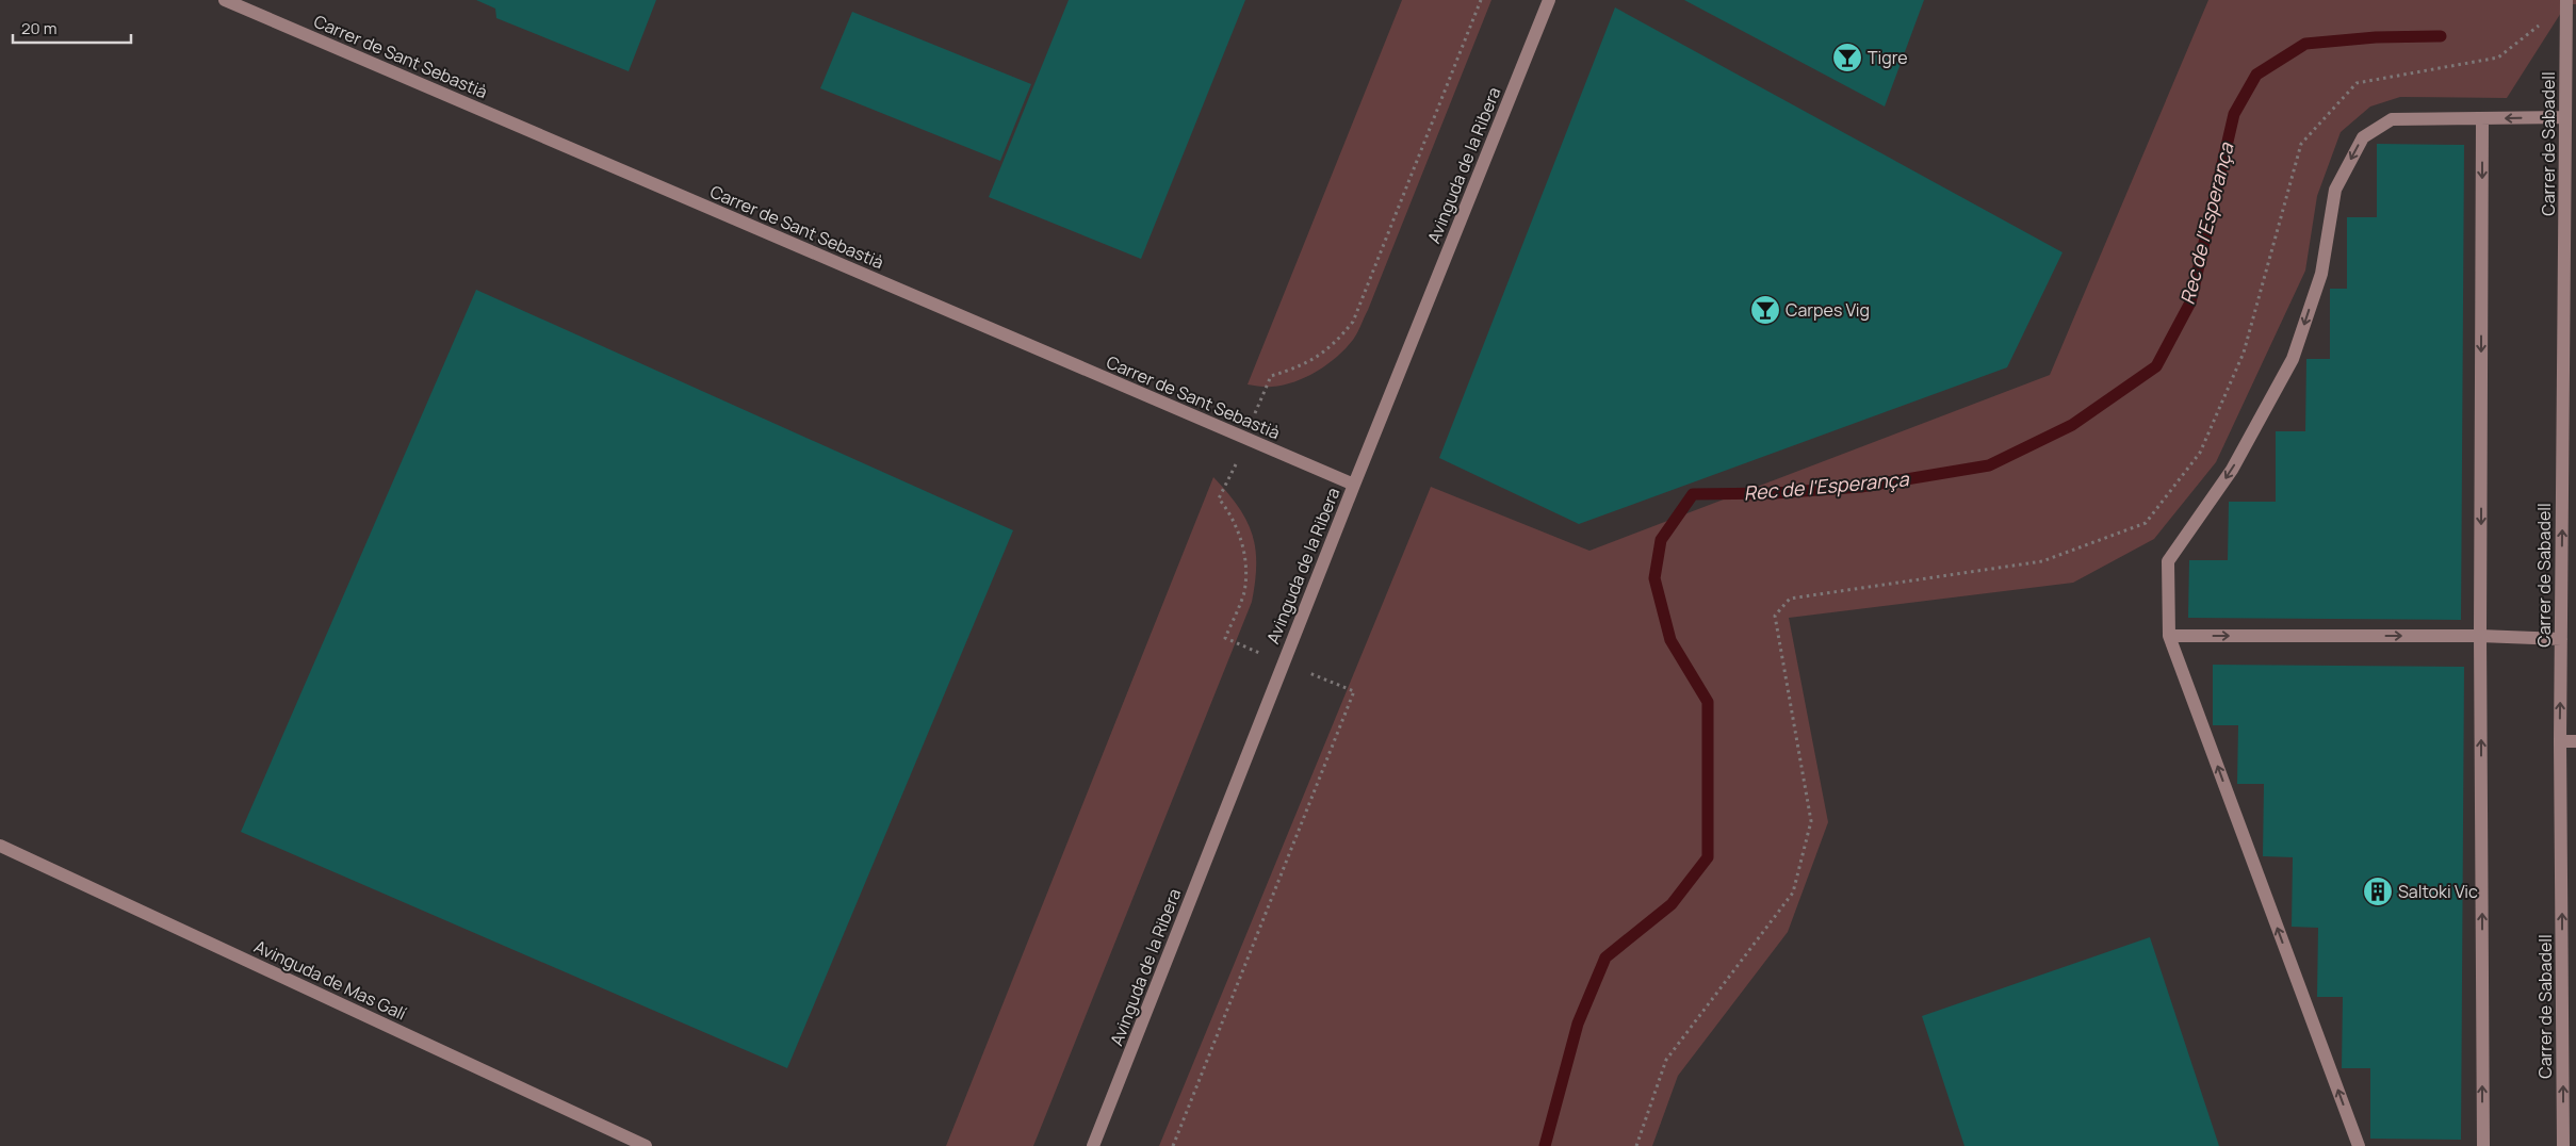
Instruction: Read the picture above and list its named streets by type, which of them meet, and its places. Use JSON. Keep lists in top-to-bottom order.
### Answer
{
  "streets": {
    "street": [
      "Carrer de Sant Sebastià",
      "Carrer de Sabadell",
      "Avinguda de la Ribera",
      "Avinguda de Mas Galí"
    ]
  },
  "crossings": [
    ["Carrer de Sant Sebastià", "Avinguda de la Ribera"]
  ],
  "water": ["Rec de l'Esperança"],
  "places": {
    "bar": ["Tigre", "Carpes Vig"],
    "building": ["Saltoki Vic"]
  },
  "scale_bar": "20 m"
}
